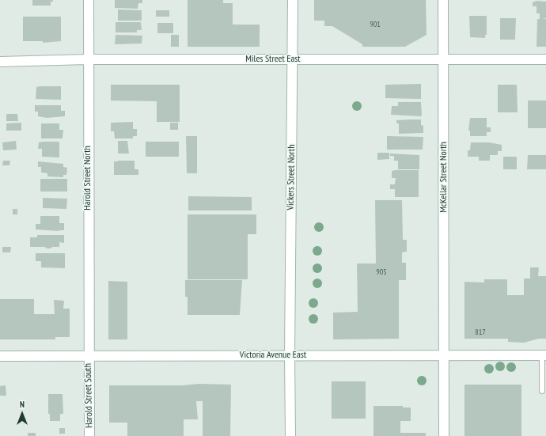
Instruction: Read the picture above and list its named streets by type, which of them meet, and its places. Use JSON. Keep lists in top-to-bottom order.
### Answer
{
  "streets": {
    "street": [
      "Miles Street East",
      "Vickers Street North",
      "McKellar Street North",
      "Harold Street North",
      "Victoria Avenue East",
      "Harold Street South"
    ]
  },
  "crossings": [
    ["Miles Street East", "Vickers Street North"],
    ["Miles Street East", "McKellar Street North"],
    ["Miles Street East", "Harold Street North"],
    ["Vickers Street North", "Victoria Avenue East"],
    ["McKellar Street North", "Victoria Avenue East"],
    ["Harold Street North", "Victoria Avenue East"],
    ["Harold Street North", "Harold Street South"],
    ["Victoria Avenue East", "Harold Street South"]
  ],
  "house_numbers": ["901", "905", "817"],
  "north": "top"
}
